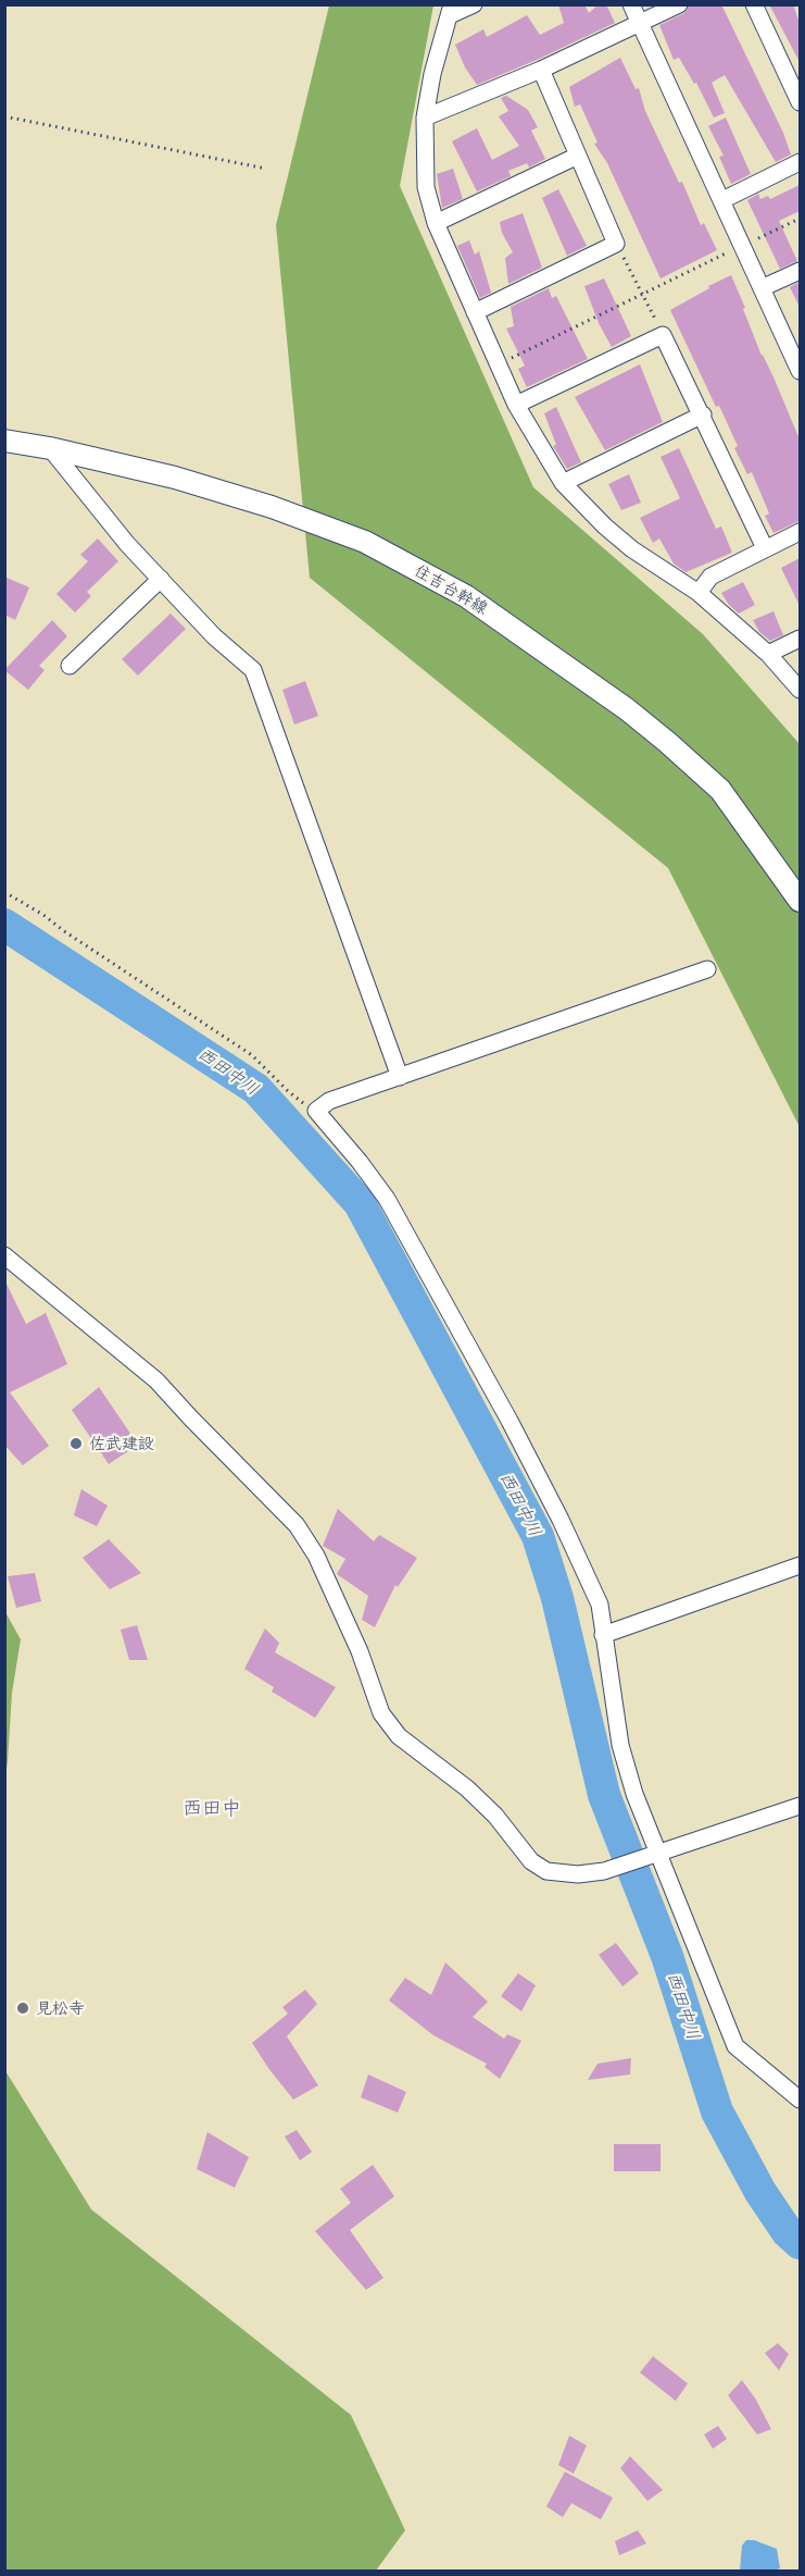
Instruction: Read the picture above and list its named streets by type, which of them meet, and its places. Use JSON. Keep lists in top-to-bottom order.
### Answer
{
  "streets": {
    "street": ["住吉台幹線"]
  },
  "districts": ["西田中"],
  "water": ["西田中川"],
  "places": ["佐武建設", "見松寺"]
}
